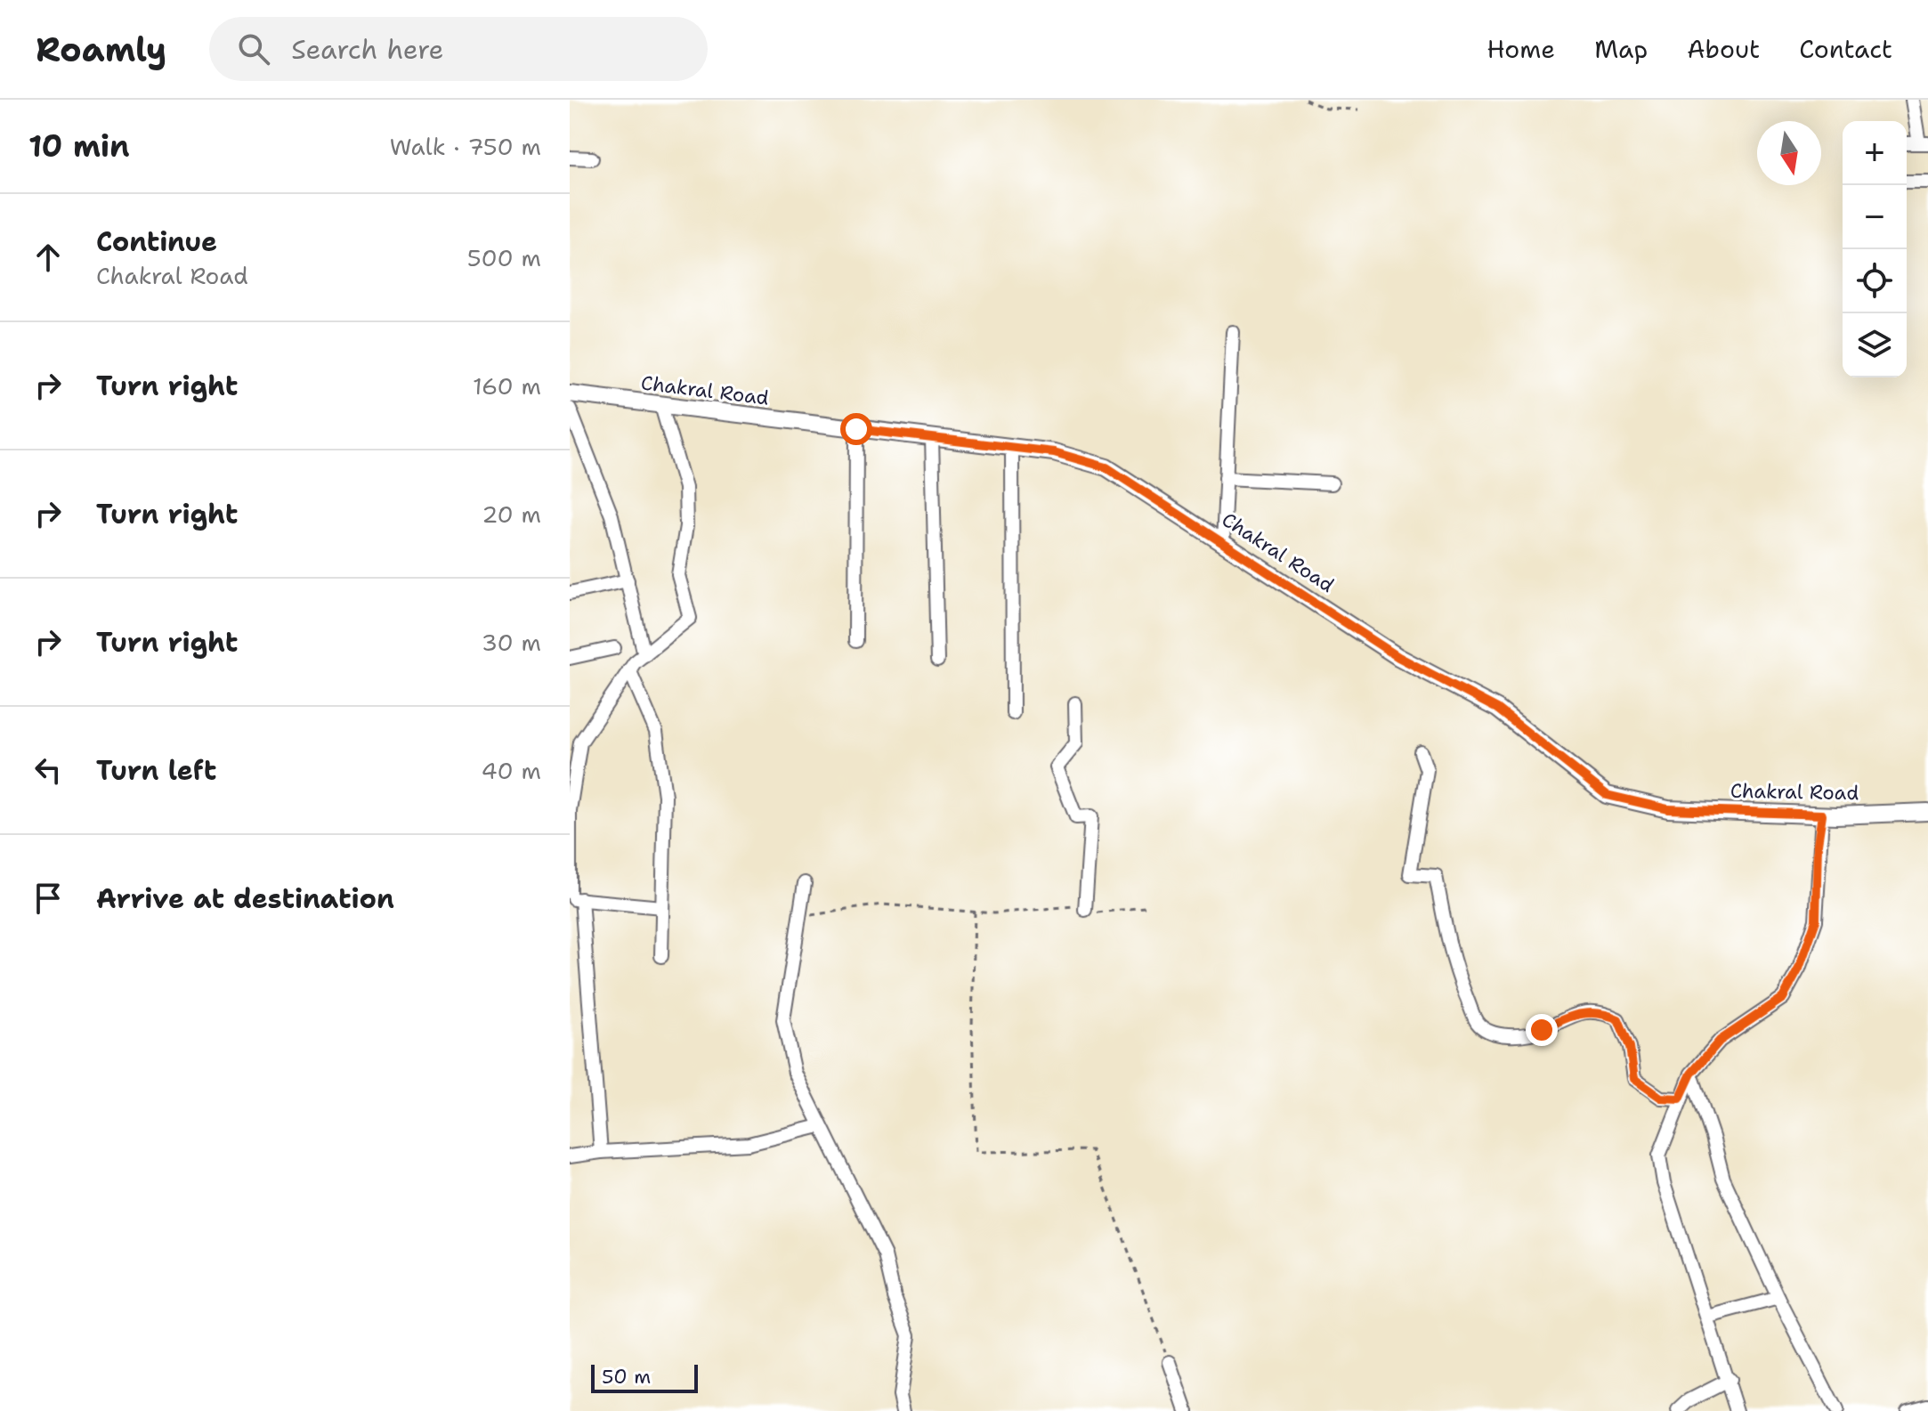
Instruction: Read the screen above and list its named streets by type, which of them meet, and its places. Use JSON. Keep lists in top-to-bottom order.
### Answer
{
  "streets": {
    "street": ["Chakral Road"]
  },
  "scale_bar": "50 m",
  "north": "bottom",
  "page": {
    "header": "Roamly",
    "search": "Search here",
    "nav": [
      "Home",
      "Map",
      "About",
      "Contact"
    ],
    "heading": ["10 min", "Walk · 750 m"],
    "map_buttons": ["+", "−"],
    "list": [
      ["Continue", "Chakral Road", "500 m"],
      ["Turn right", "160 m"],
      ["Turn right", "20 m"],
      ["Turn right", "30 m"],
      ["Turn left", "40 m"],
      "Arrive at destination"
    ],
    "scale": "50 m"
  }
}
